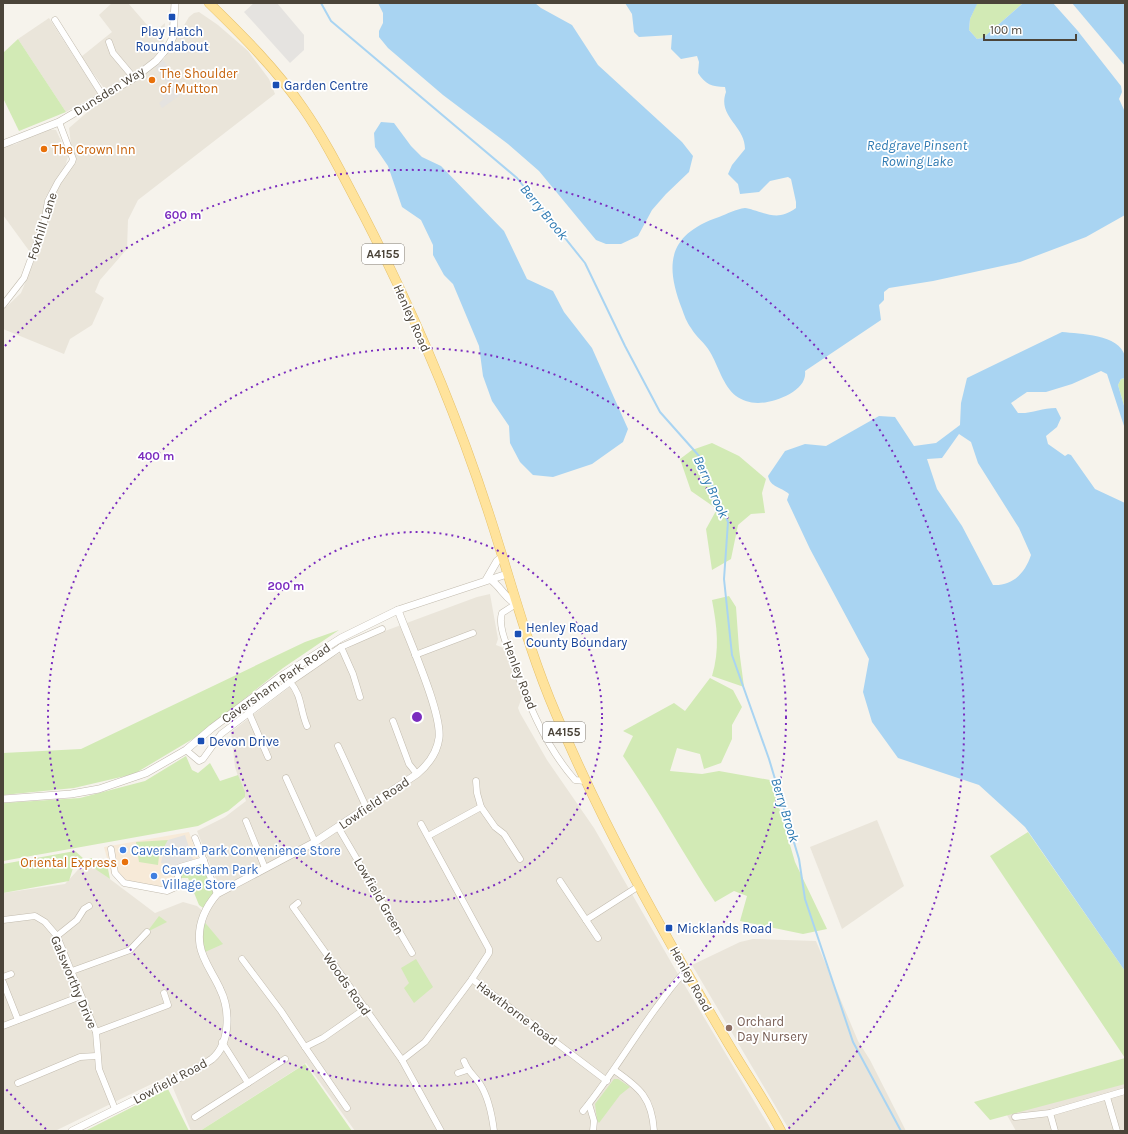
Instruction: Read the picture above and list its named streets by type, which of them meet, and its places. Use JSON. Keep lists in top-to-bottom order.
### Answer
{
  "streets": {
    "main road": ["A4155", "Henley Road"],
    "street": [
      "Dunsden Way",
      "Foxhill Lane",
      "Caversham Park Road",
      "Lowfield Road",
      "Lowfield Green",
      "Galsworthy Drive",
      "Woods Road",
      "Hawthorne Road"
    ]
  },
  "crossings": [
    ["Dunsden Way", "Foxhill Lane"],
    ["Henley Road", "Caversham Park Road"],
    ["Caversham Park Road", "Lowfield Road"],
    ["Lowfield Road", "Lowfield Green"],
    ["Lowfield Road", "Galsworthy Drive"]
  ],
  "water": ["Redgrave Pinsent Rowing Lake", "Berry Brook"],
  "places": {
    "transit": [
      "Play Hatch Roundabout",
      "Garden Centre",
      "Henley Road County Boundary",
      "Devon Drive",
      "Micklands Road"
    ],
    "other": [
      "The Shoulder of Mutton",
      "The Crown Inn",
      "Caversham Park Convenience Store",
      "Oriental Express",
      "Caversham Park Village Store",
      "Orchard Day Nursery"
    ]
  },
  "scale_bar": "100 m",
  "rings": ["600 m", "400 m", "200 m"]
}
